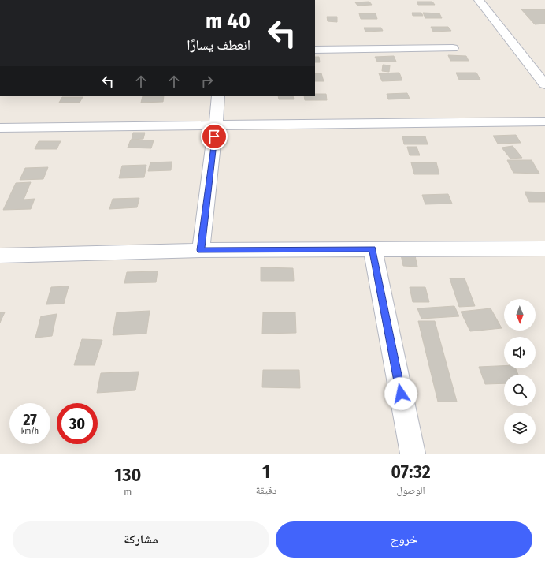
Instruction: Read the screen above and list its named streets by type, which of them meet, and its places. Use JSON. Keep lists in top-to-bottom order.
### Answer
{
  "north": "bottom",
  "page": {
    "turn": ["40 m", "انعطف يسارًا"],
    "speed": "27 km/h",
    "limit": "30",
    "eta": [
      "07:32",
      "الوصول",
      "1",
      "دقيقة",
      "130",
      "m"
    ],
    "buttons": ["خروج", "مشاركة"]
  }
}
